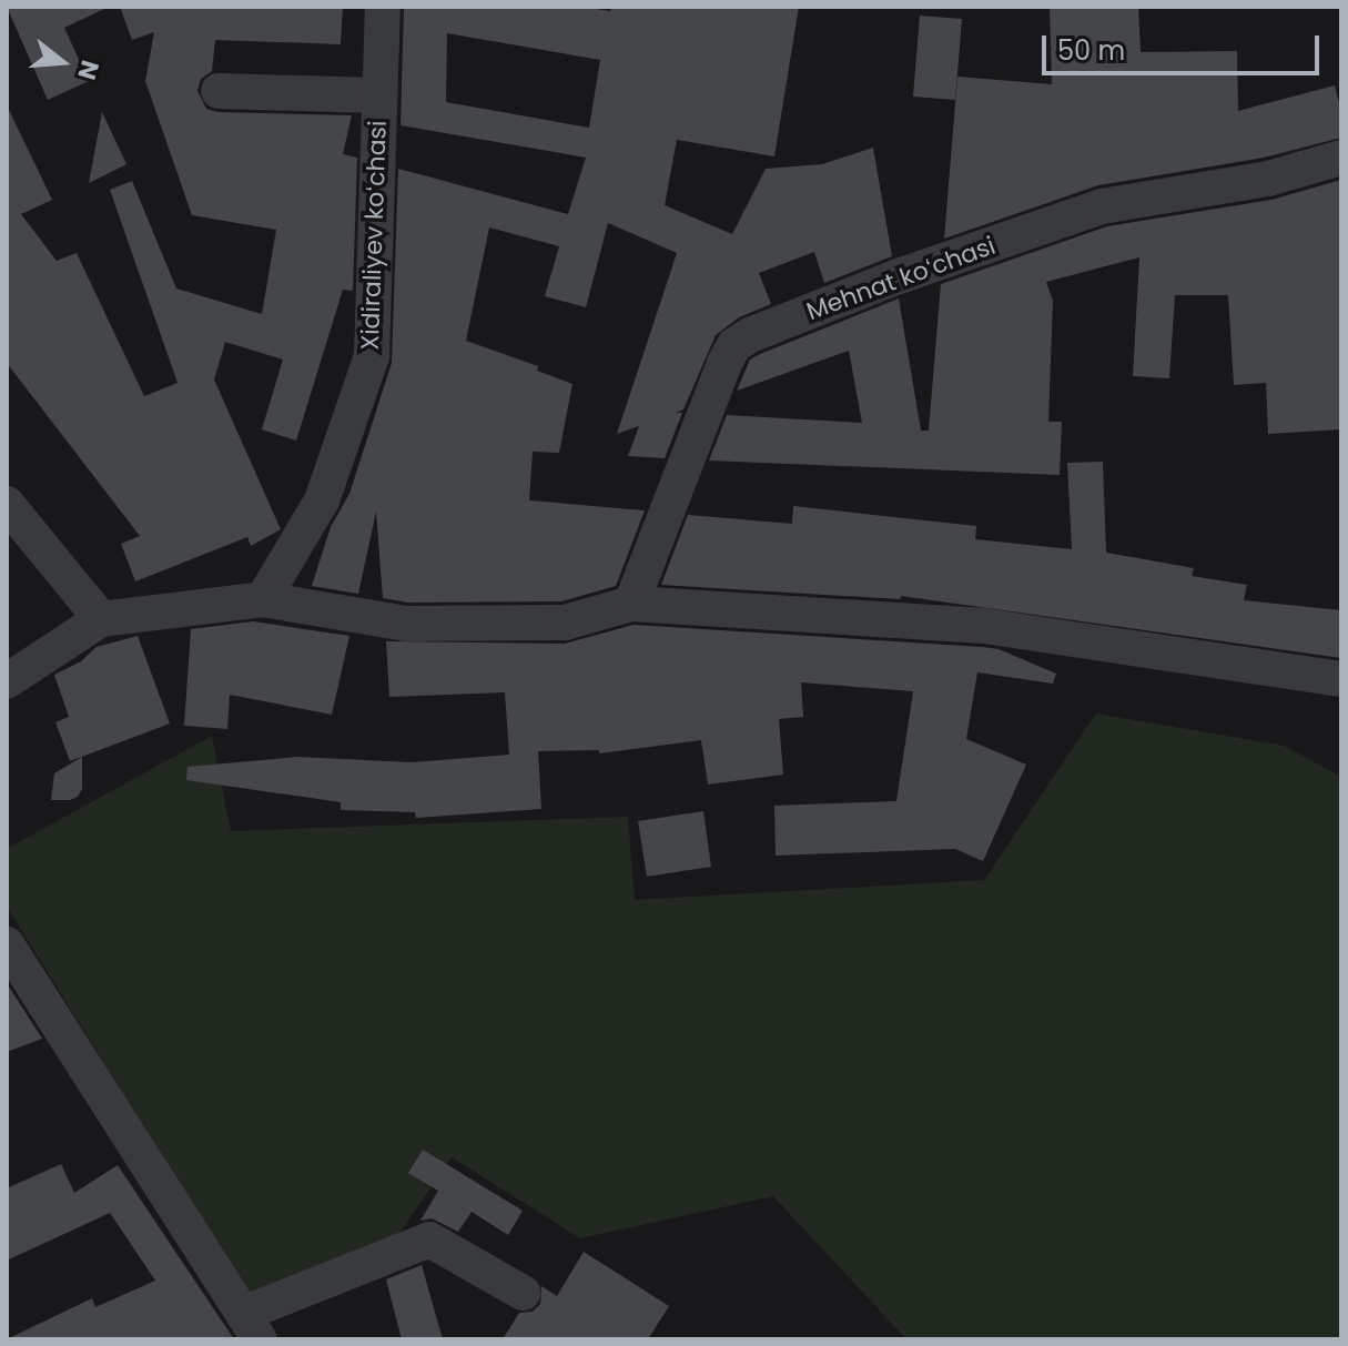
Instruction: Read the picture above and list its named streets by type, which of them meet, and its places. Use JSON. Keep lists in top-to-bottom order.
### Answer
{
  "streets": {
    "street": ["Xidiraliyev koʻchasi", "Mehnat koʻchasi"]
  },
  "scale_bar": "50 m",
  "north": "right"
}
